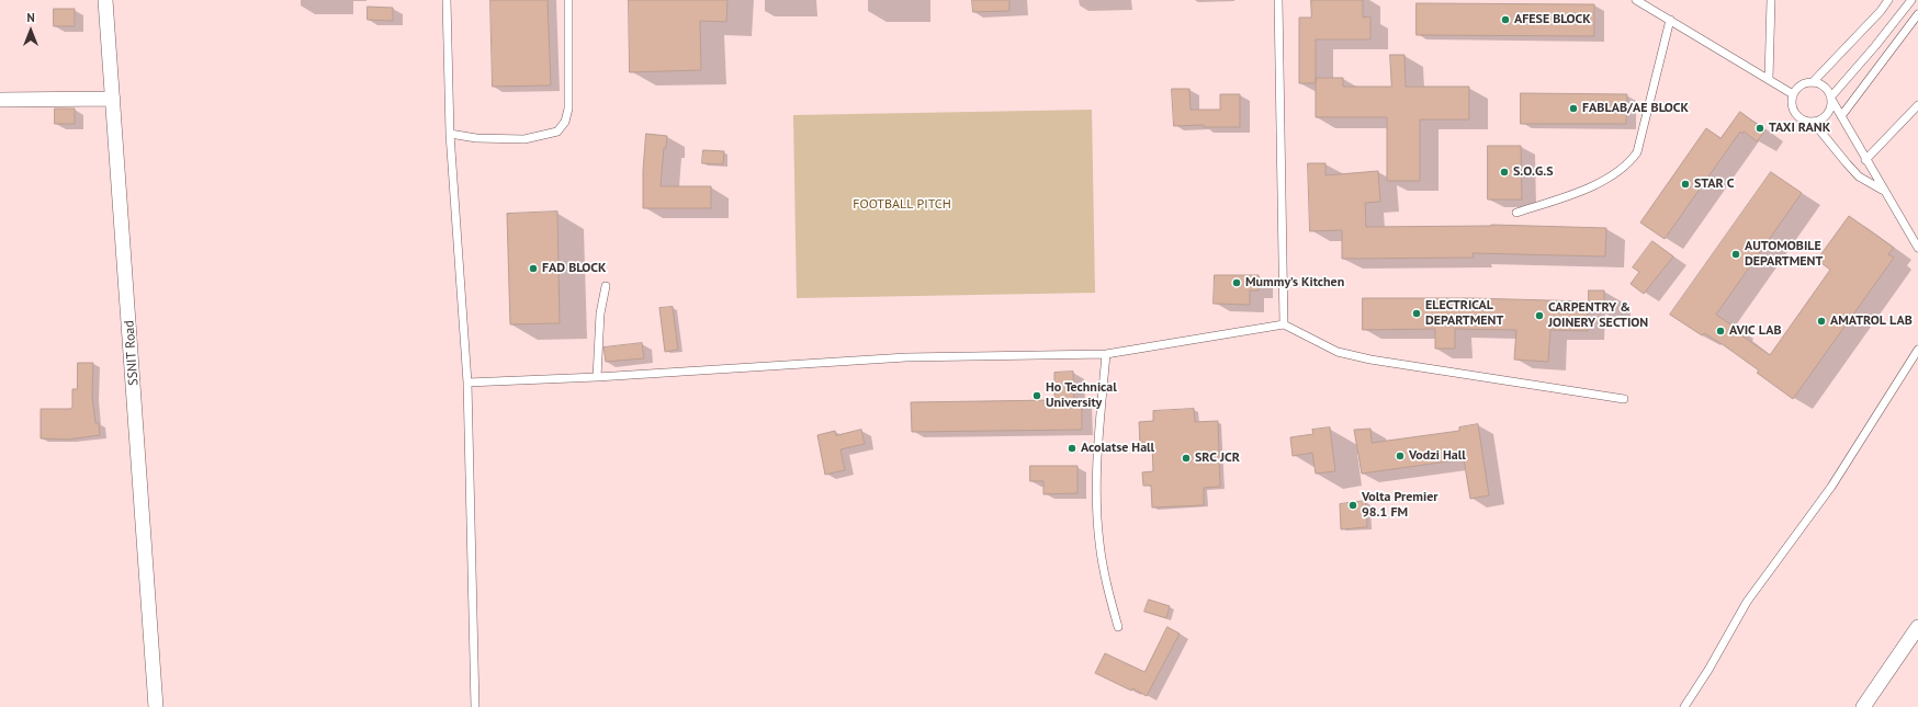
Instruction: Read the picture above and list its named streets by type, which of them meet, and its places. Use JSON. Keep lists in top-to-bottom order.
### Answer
{
  "streets": {
    "street": ["SSNIT Road"]
  },
  "parks": ["FOOTBALL PITCH"],
  "places": [
    "AFESE BLOCK",
    "FABLAB/AE BLOCK",
    "TAXI RANK",
    "S.O.G.S",
    "STAR C",
    "AUTOMOBILE DEPARTMENT",
    "FAD BLOCK",
    "Mummy’s Kitchen",
    "ELECTRICAL DEPARTMENT",
    "CARPENTRY & JOINERY SECTION",
    "AMATROL LAB",
    "AVIC LAB",
    "Ho Technical University",
    "Acolatse Hall",
    "Vodzi Hall",
    "SRC JCR",
    "Volta Premier 98.1 FM"
  ],
  "north": "top"
}
